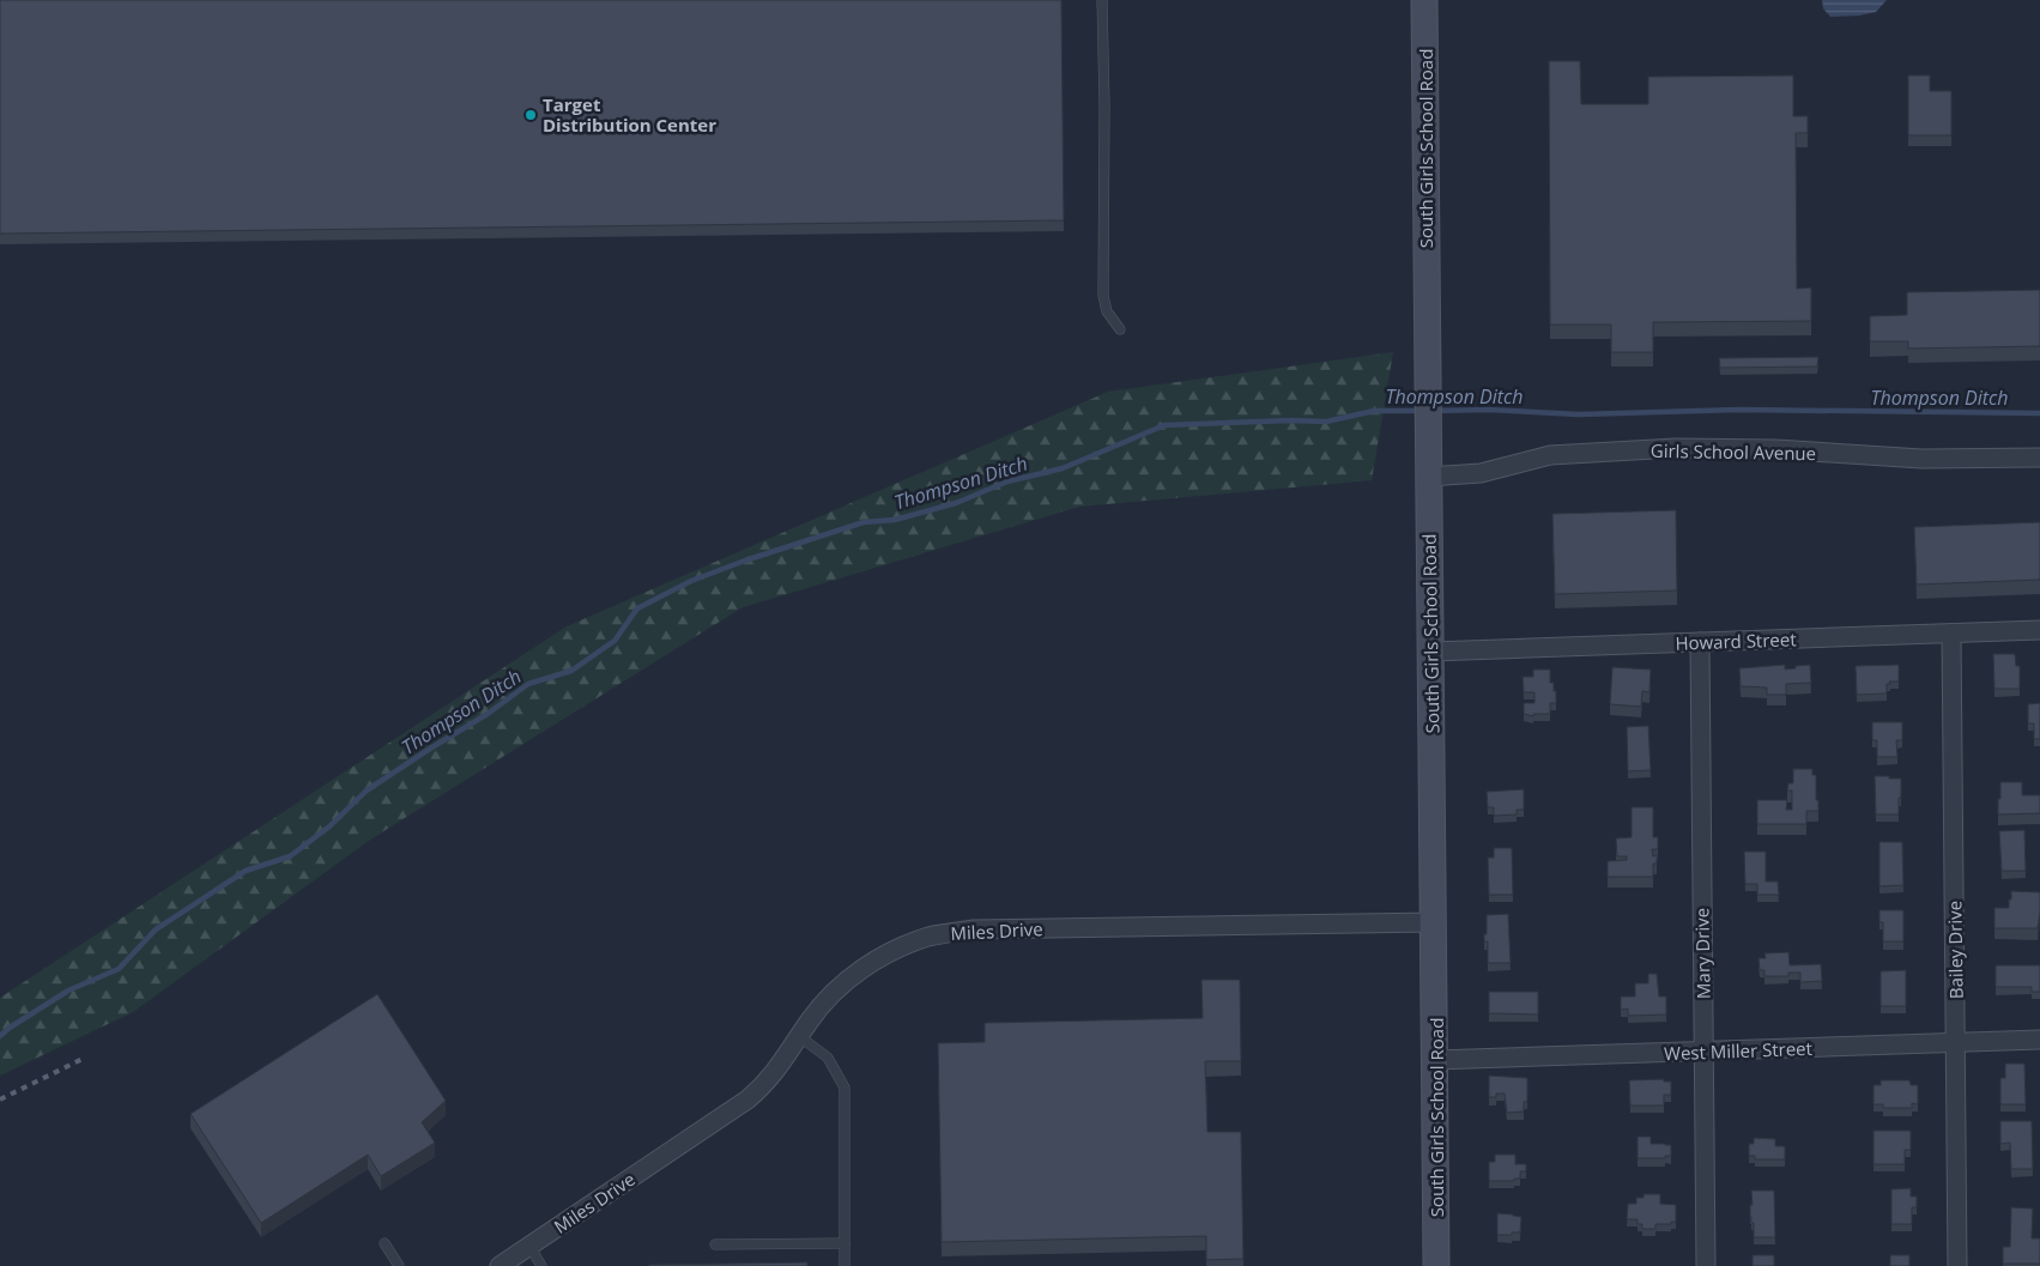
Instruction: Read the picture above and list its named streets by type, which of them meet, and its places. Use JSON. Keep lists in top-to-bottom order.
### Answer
{
  "streets": {
    "main road": ["South Girls School Road"],
    "street": [
      "Girls School Avenue",
      "Howard Street",
      "Miles Drive",
      "Bailey Drive",
      "Mary Drive",
      "West Miller Street"
    ]
  },
  "crossings": [
    ["South Girls School Road", "Girls School Avenue"],
    ["South Girls School Road", "Howard Street"],
    ["South Girls School Road", "Miles Drive"],
    ["South Girls School Road", "West Miller Street"],
    ["Howard Street", "Bailey Drive"],
    ["Howard Street", "Mary Drive"],
    ["Bailey Drive", "West Miller Street"],
    ["Mary Drive", "West Miller Street"]
  ],
  "water": ["Thompson Ditch"],
  "places": ["Target Distribution Center"]
}
